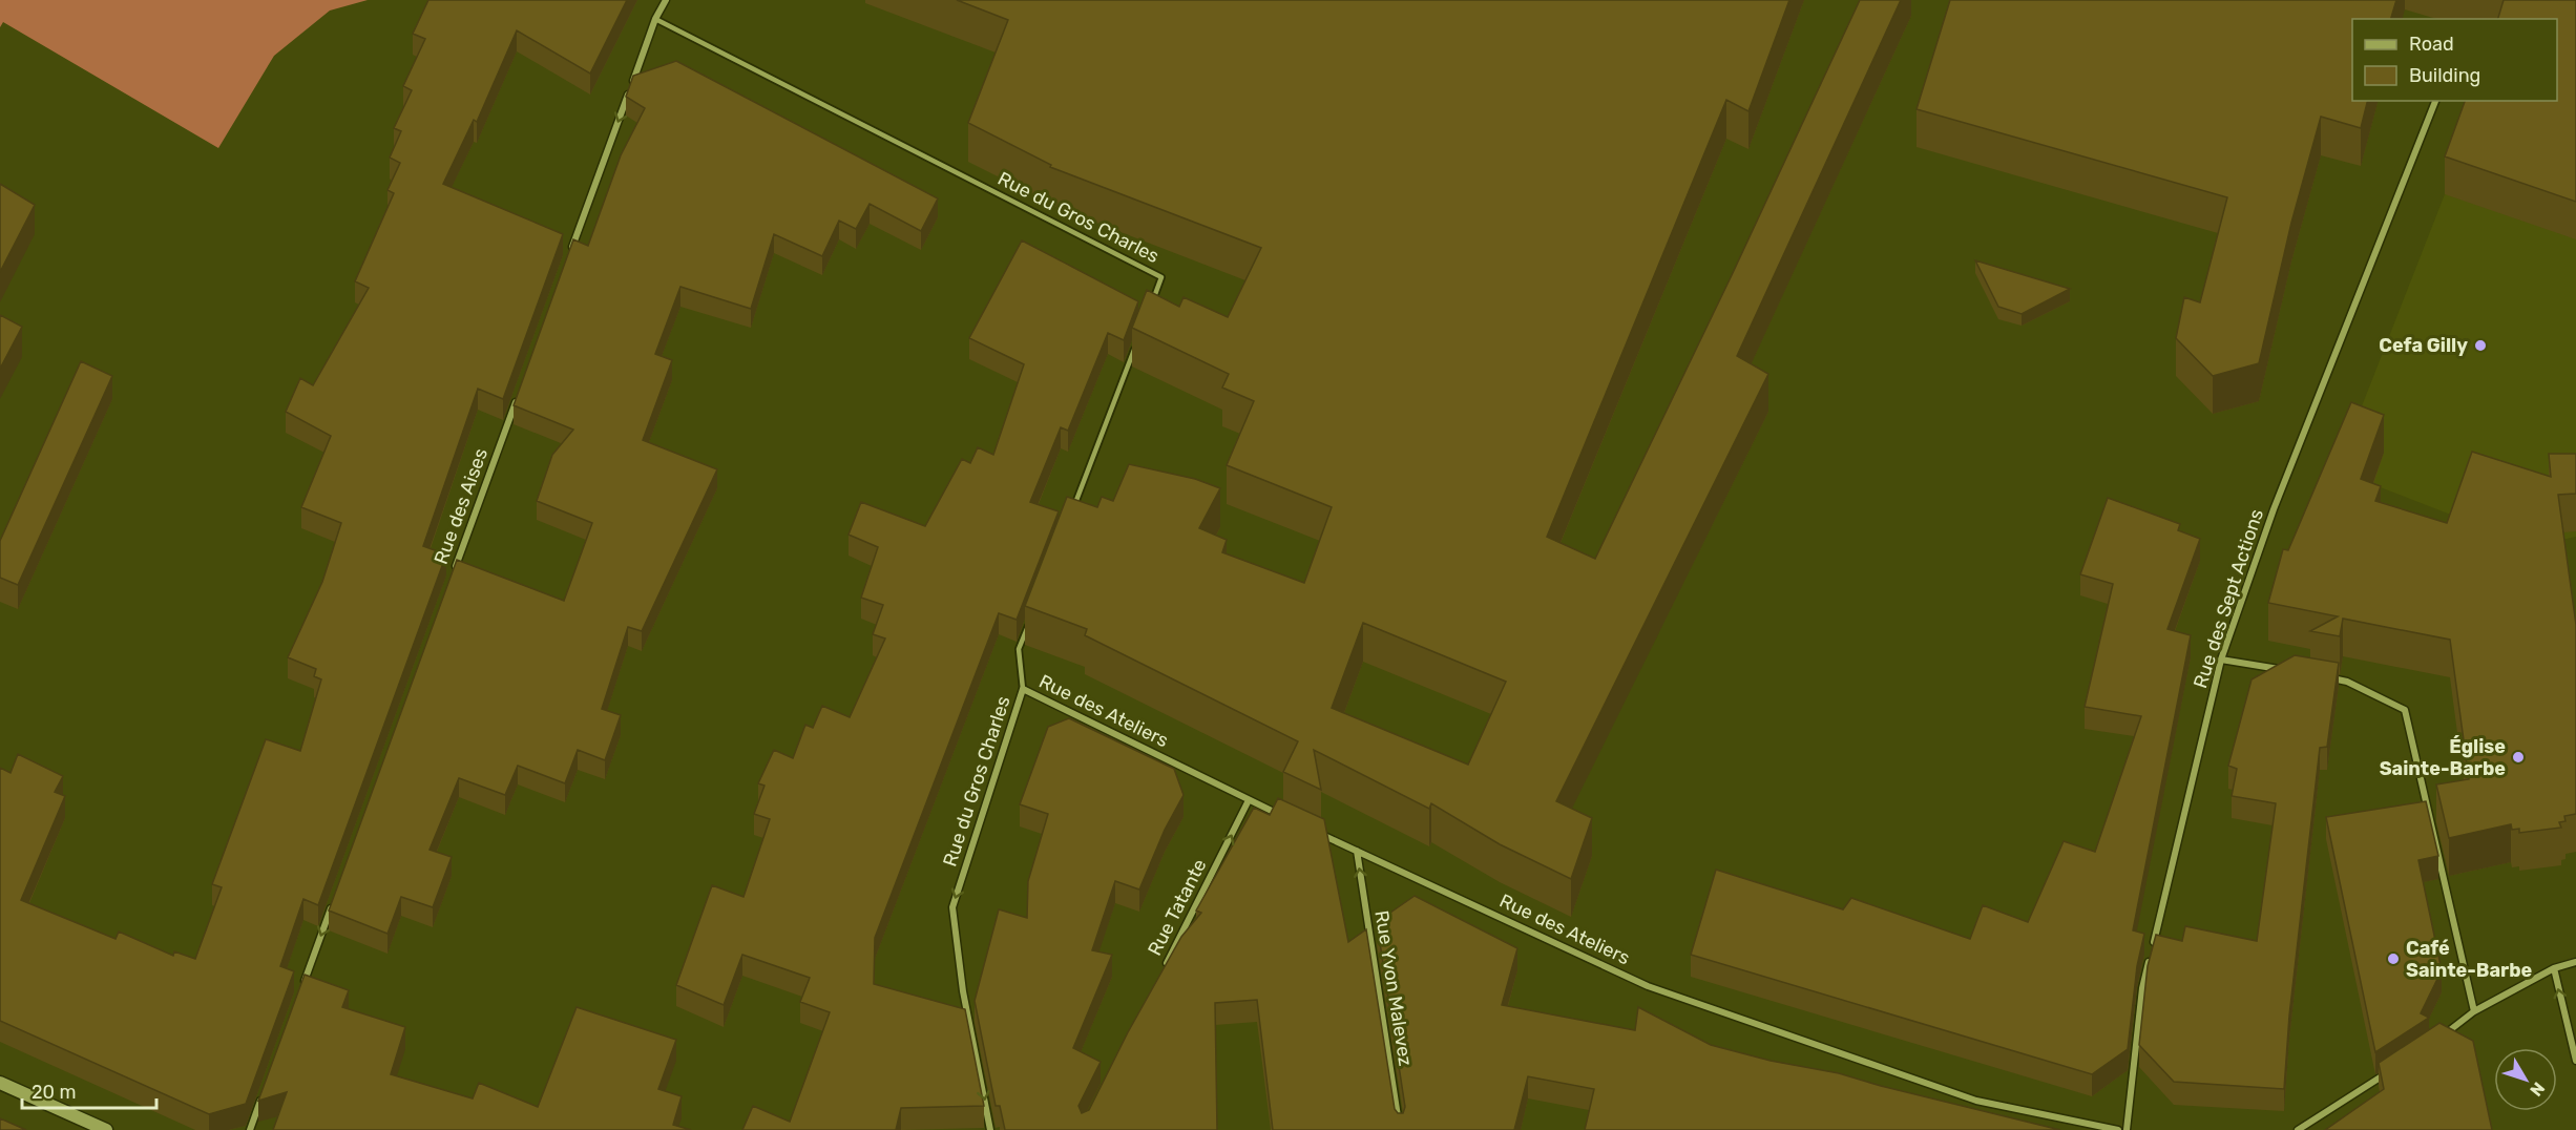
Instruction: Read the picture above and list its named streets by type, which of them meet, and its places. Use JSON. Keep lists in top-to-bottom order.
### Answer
{
  "streets": {
    "street": [
      "Rue du Gros Charles",
      "Rue des Aises",
      "Rue des Sept Actions",
      "Rue des Ateliers",
      "Rue Tatante",
      "Rue Yvon Malevez"
    ]
  },
  "crossings": [
    ["Rue du Gros Charles", "Rue des Ateliers"],
    ["Rue des Ateliers", "Rue Tatante"],
    ["Rue des Ateliers", "Rue Yvon Malevez"]
  ],
  "one_way": ["Rue du Gros Charles", "Rue Tatante", "Rue Yvon Malevez"],
  "places": ["Cefa Gilly", "Église Sainte-Barbe", "Café Sainte-Barbe"],
  "legend": ["Road", "Building"],
  "scale_bar": "20 m",
  "north": "bottom right"
}
